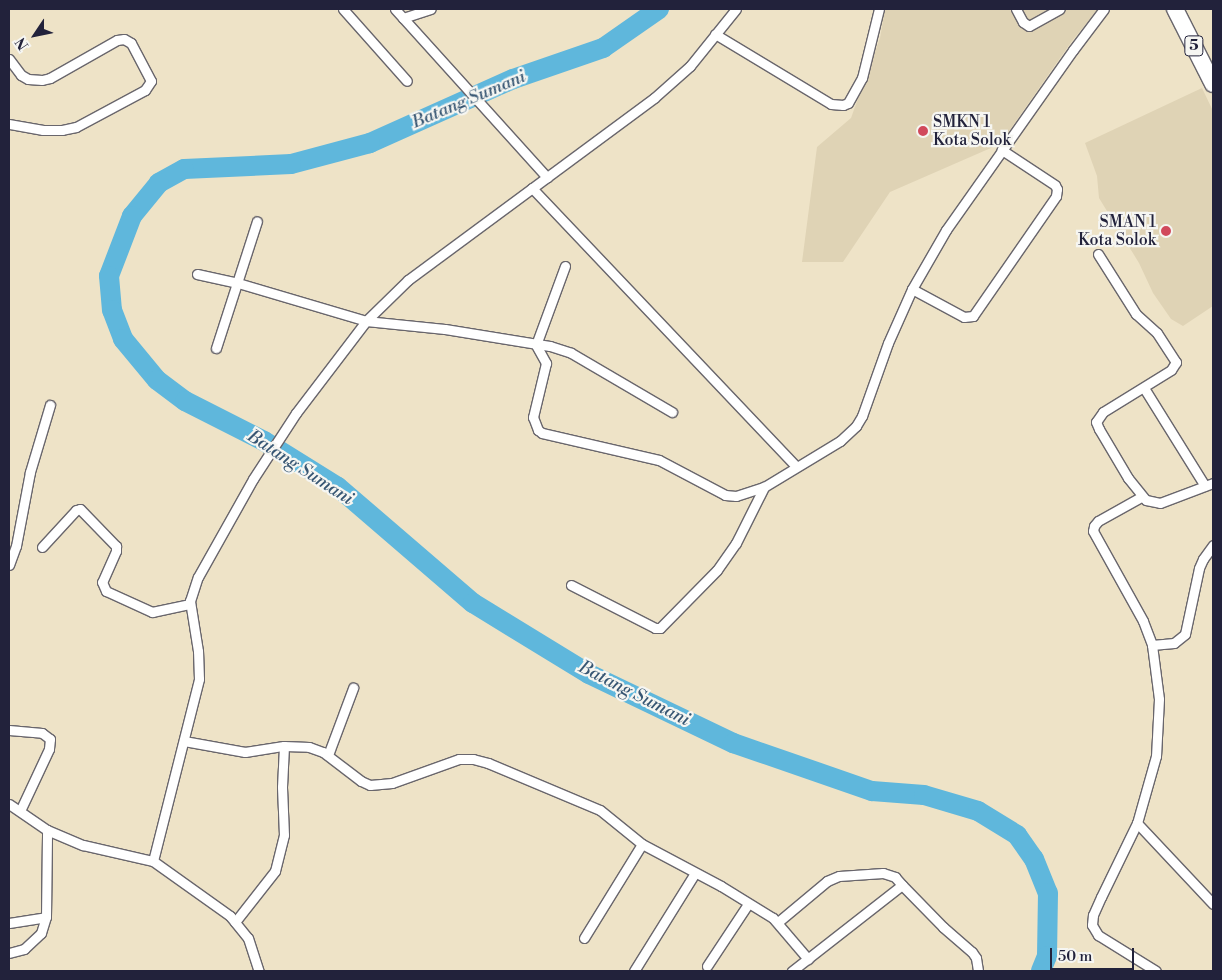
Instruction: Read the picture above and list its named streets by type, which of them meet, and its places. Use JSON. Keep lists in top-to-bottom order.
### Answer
{
  "streets": {
    "highway": ["5"]
  },
  "water": ["Batang Sumani"],
  "places": ["SMKN 1 Kota Solok", "SMAN 1 Kota Solok"],
  "scale_bar": "50 m",
  "north": "bottom left"
}
